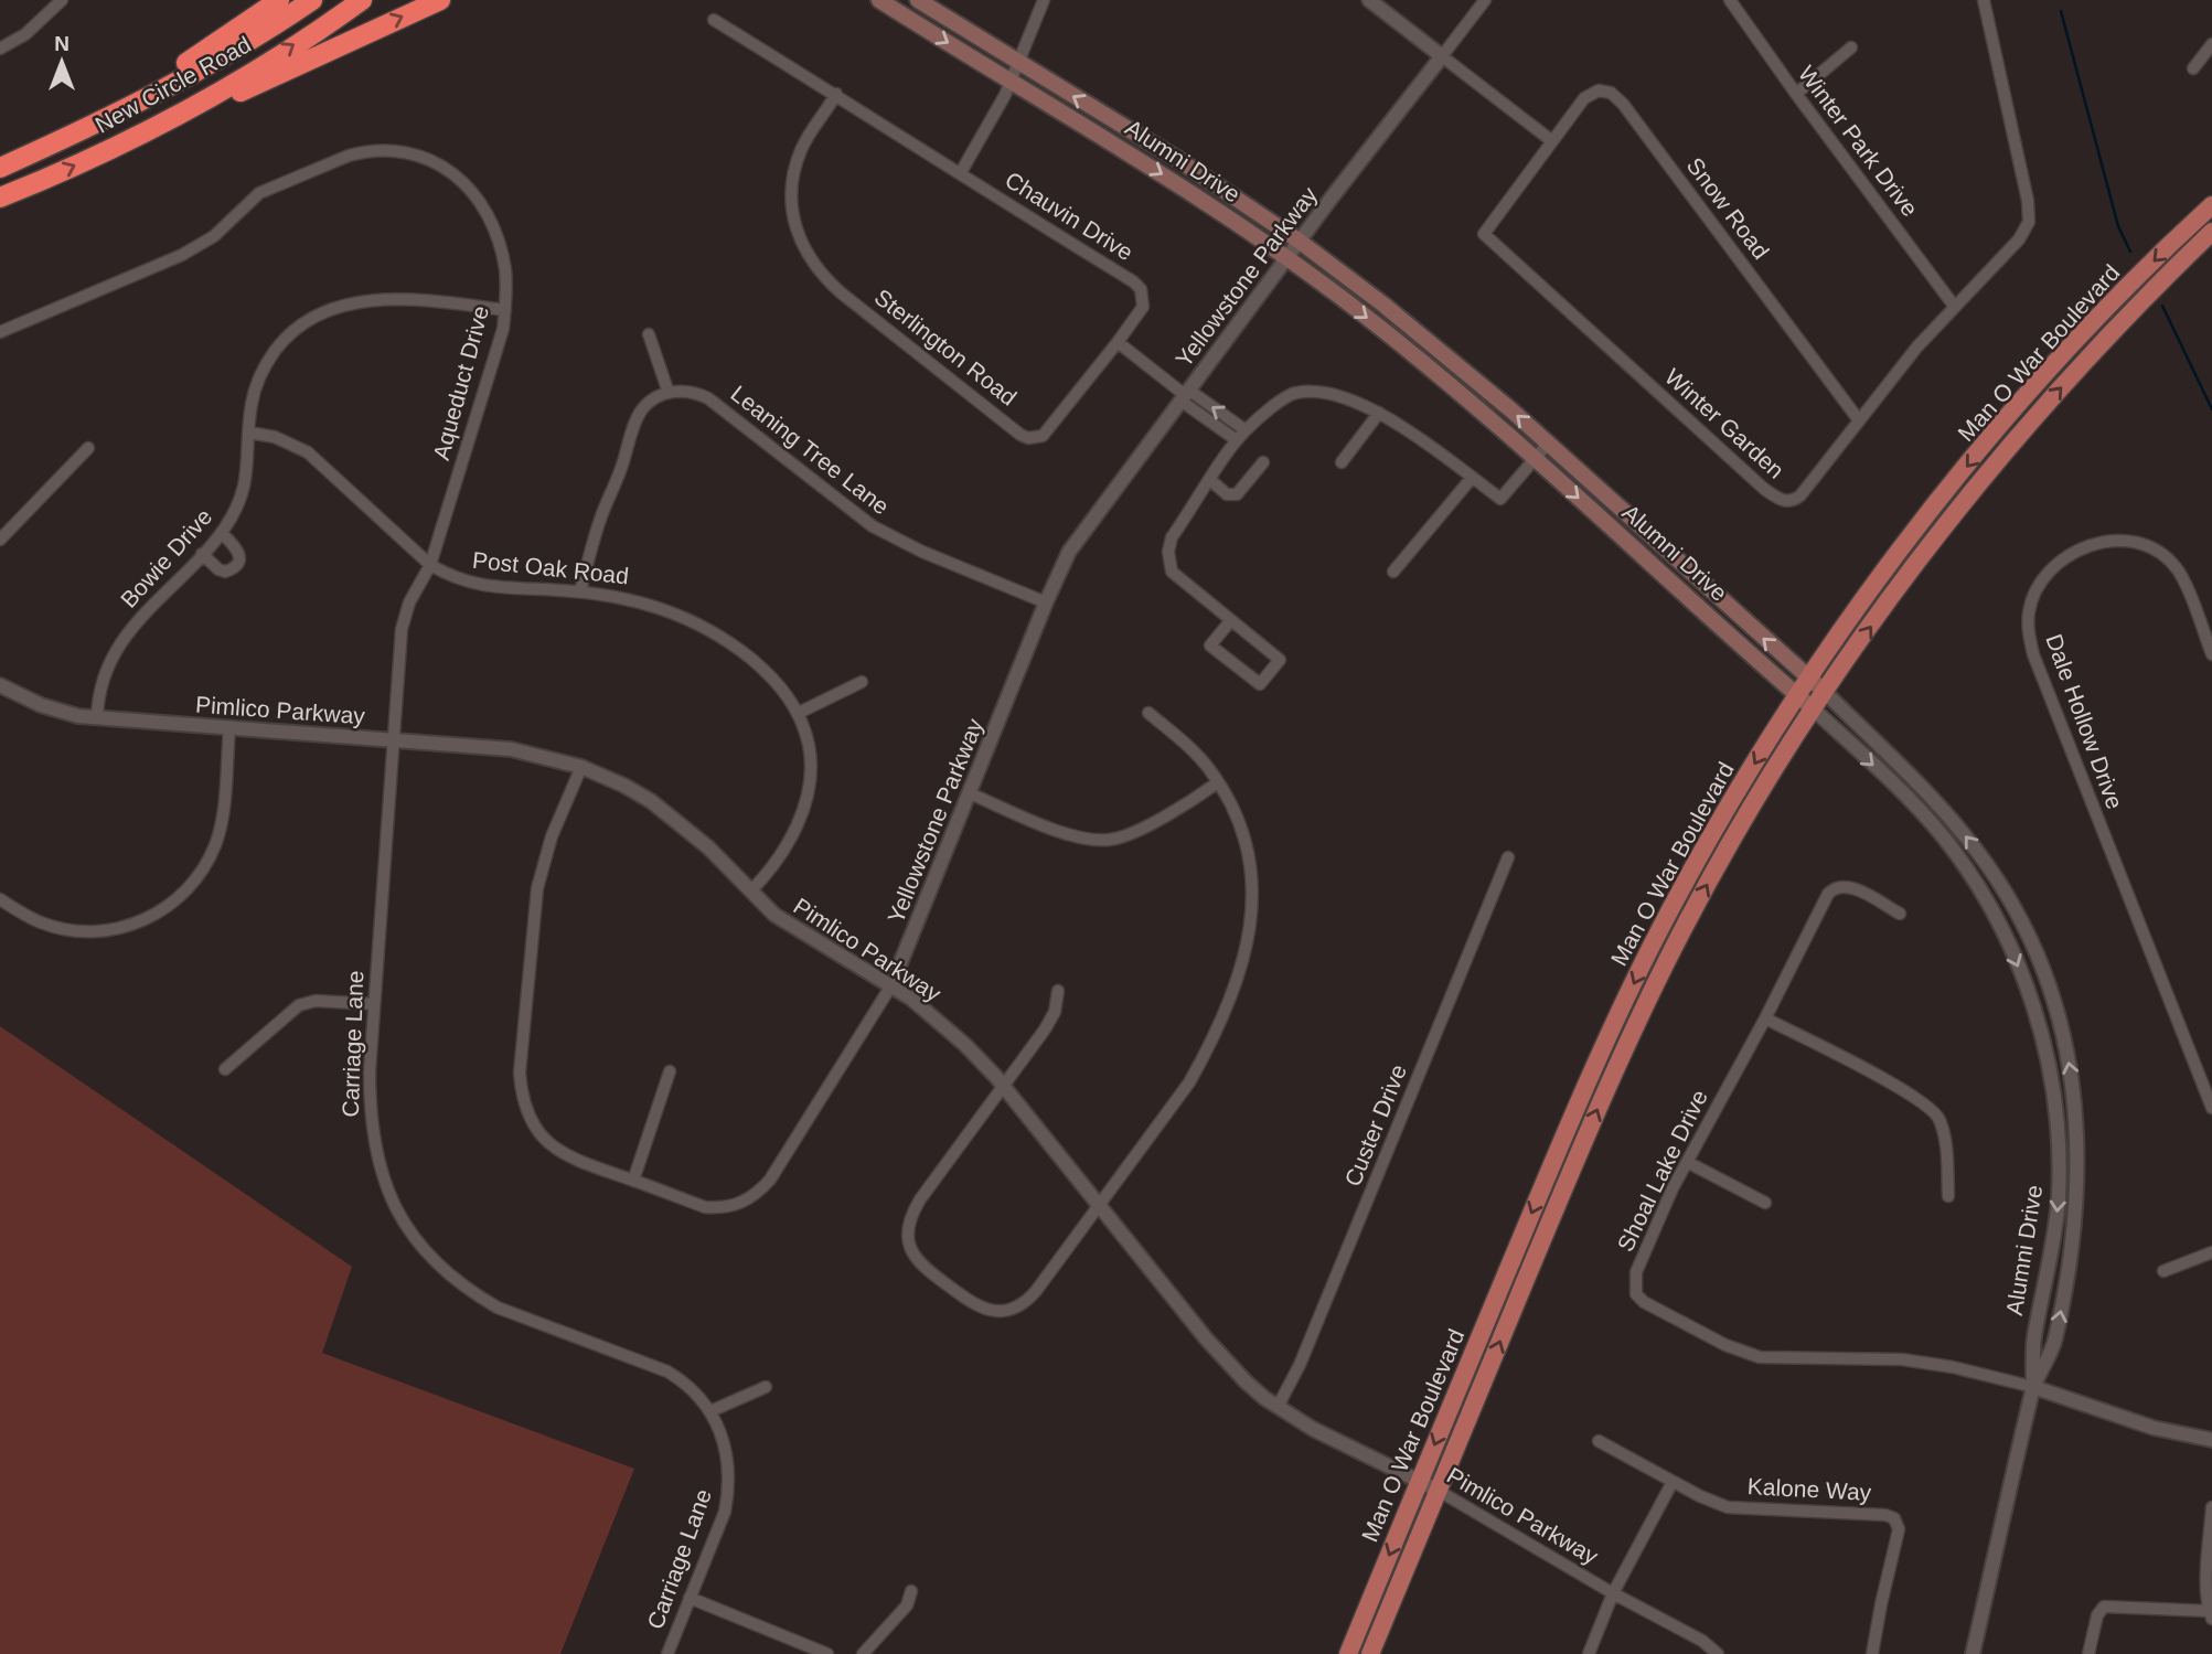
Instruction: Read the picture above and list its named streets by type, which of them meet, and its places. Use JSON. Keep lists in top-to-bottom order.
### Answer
{
  "streets": {
    "highway": ["New Circle Road"],
    "main road": ["Alumni Drive", "Man O War Boulevard"],
    "street": [
      "Winter Park Drive",
      "Snow Road",
      "Chauvin Drive",
      "Yellowstone Parkway",
      "Sterlington Road",
      "Aqueduct Drive",
      "Winter Garden",
      "Leaning Tree Lane",
      "Bowie Drive",
      "Post Oak Road",
      "Pimlico Parkway",
      "Dale Hollow Drive",
      "Carriage Lane",
      "Custer Drive",
      "Shoal Lake Drive",
      "Kalone Way"
    ]
  },
  "crossings": [
    ["Winter Park Drive", "Winter Garden"],
    ["Alumni Drive", "Yellowstone Parkway"],
    ["Alumni Drive", "Man O War Boulevard"],
    ["Alumni Drive", "Shoal Lake Drive"],
    ["Snow Road", "Winter Garden"],
    ["Chauvin Drive", "Sterlington Road"],
    ["Yellowstone Parkway", "Leaning Tree Lane"],
    ["Yellowstone Parkway", "Pimlico Parkway"],
    ["Man O War Boulevard", "Pimlico Parkway"],
    ["Aqueduct Drive", "Bowie Drive"],
    ["Aqueduct Drive", "Post Oak Road"],
    ["Aqueduct Drive", "Carriage Lane"],
    ["Bowie Drive", "Post Oak Road"],
    ["Bowie Drive", "Pimlico Parkway"],
    ["Post Oak Road", "Pimlico Parkway"],
    ["Post Oak Road", "Carriage Lane"],
    ["Pimlico Parkway", "Carriage Lane"],
    ["Pimlico Parkway", "Custer Drive"]
  ],
  "north": "top"
}
